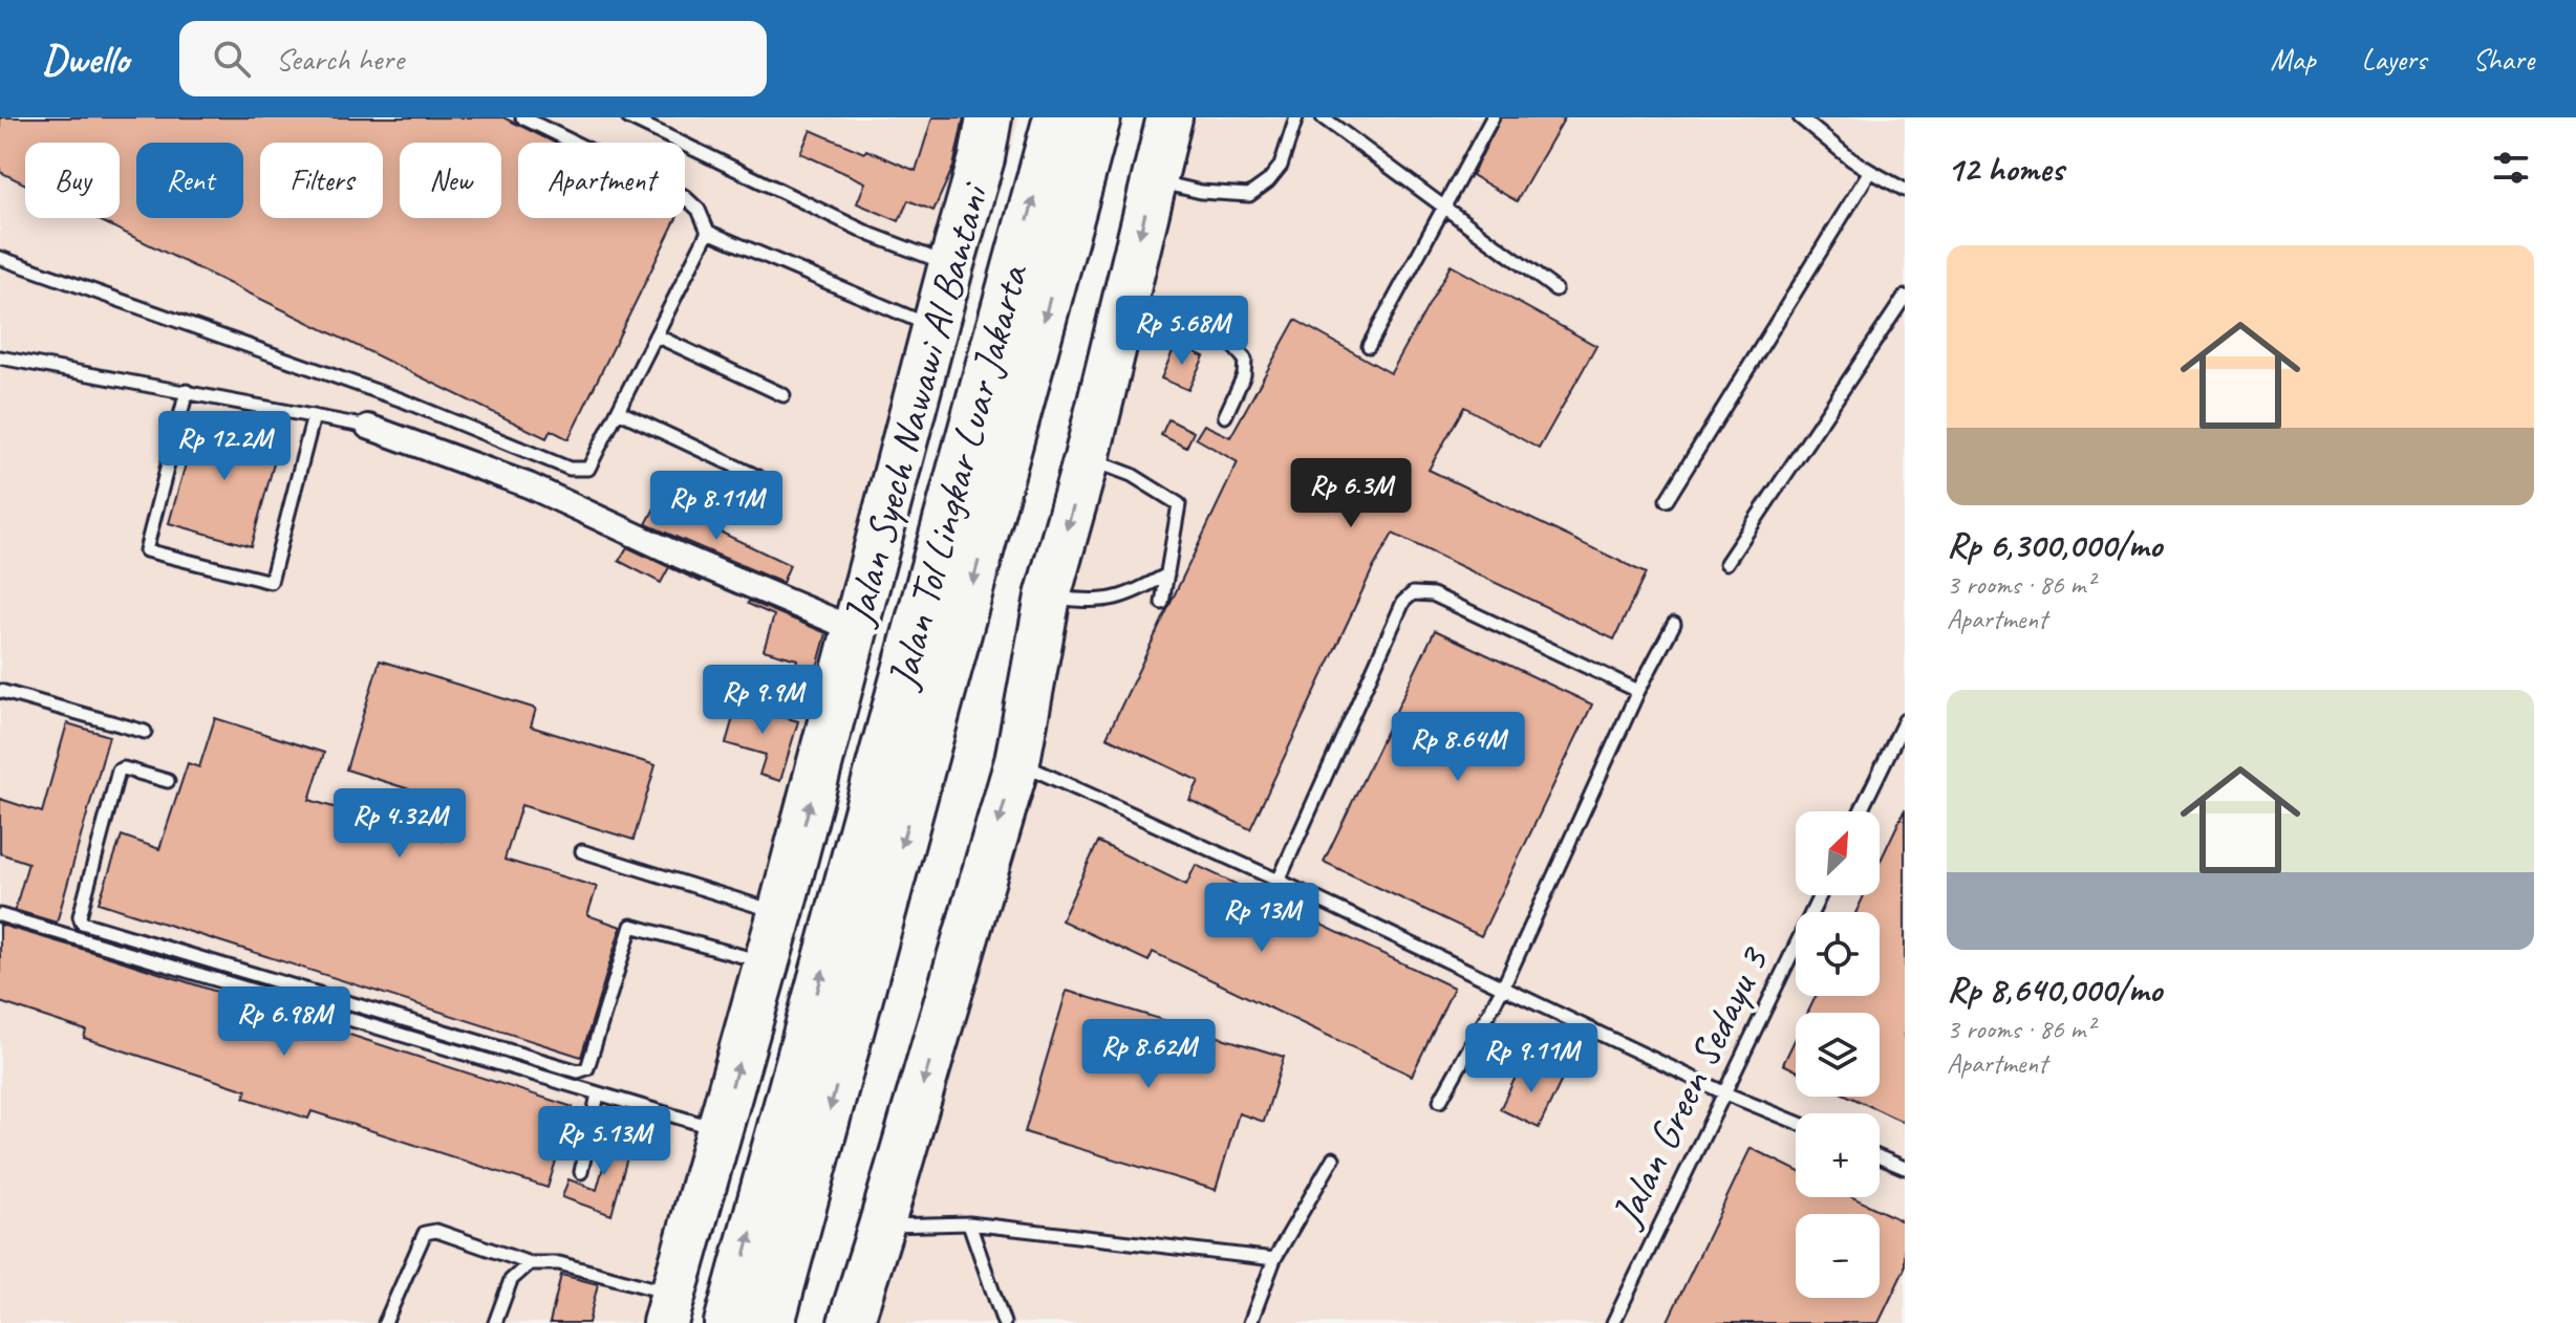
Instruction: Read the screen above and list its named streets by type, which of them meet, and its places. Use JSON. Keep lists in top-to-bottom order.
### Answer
{
  "streets": {
    "highway": ["Jalan Syech Nawawi Al Bantani", "Jalan Tol Lingkar Luar Jakarta"],
    "lane": ["Jalan Green Sedayu 3"]
  },
  "north": "top right",
  "page": {
    "header": "Dwello",
    "search": "Search here",
    "nav": ["Map", "Layers", "Share"],
    "heading": "12 homes",
    "chip": [
      "Buy",
      "Rent",
      "Filters",
      "New",
      "Apartment"
    ],
    "list": [
      {
        "name": "Rp 6,300,000/mo",
        "note": "3 rooms · 86 m² · Apartment"
      },
      {
        "name": "Rp 8,640,000/mo",
        "note": "3 rooms · 86 m² · Apartment"
      }
    ],
    "price": [
      "Rp 5.68M",
      "Rp 12.2M",
      "Rp 6.3M",
      "Rp 8.11M",
      "Rp 9.9M",
      "Rp 8.64M",
      "Rp 4.32M",
      "Rp 13M",
      "Rp 6.98M",
      "Rp 8.62M",
      "Rp 9.11M",
      "Rp 5.13M"
    ],
    "map_buttons": ["+", "−"]
  }
}
